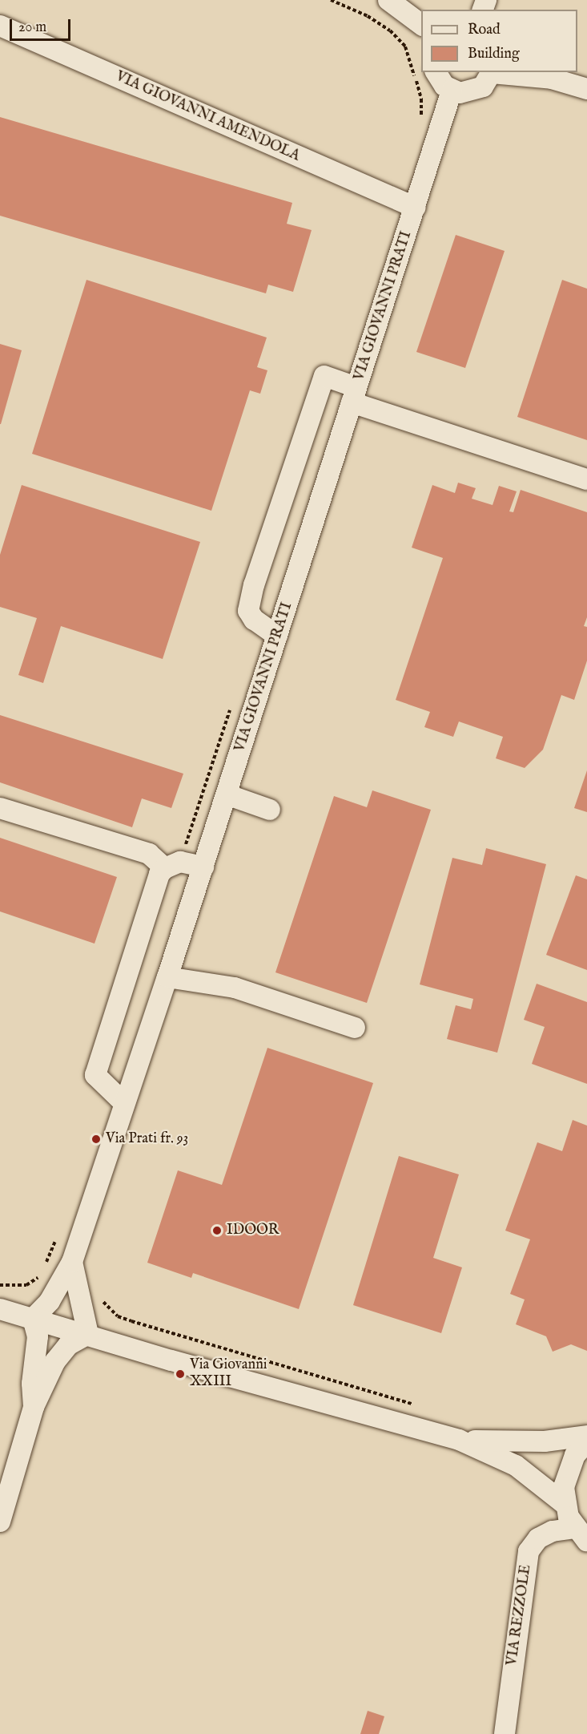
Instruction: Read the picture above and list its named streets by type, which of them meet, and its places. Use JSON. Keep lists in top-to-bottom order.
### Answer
{
  "streets": {
    "street": ["VIA GIOVANNI AMENDOLA", "VIA GIOVANNI PRATI", "VIA REZZOLE"]
  },
  "crossings": [
    ["VIA GIOVANNI AMENDOLA", "VIA GIOVANNI PRATI"]
  ],
  "places": ["Via Prati fr. 93", "IDOOR", "Via Giovanni XXIII"],
  "legend": ["Road", "Building"],
  "scale_bar": "20 m"
}
